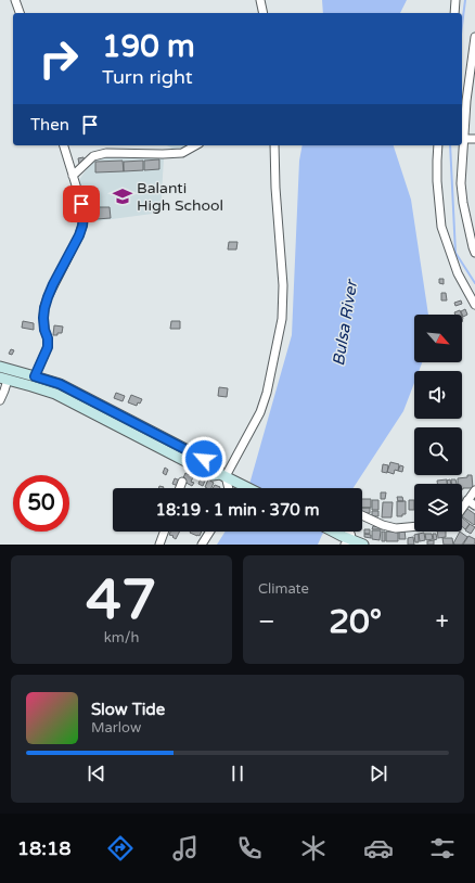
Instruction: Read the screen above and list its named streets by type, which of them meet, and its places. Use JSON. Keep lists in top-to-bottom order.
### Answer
{
  "water": ["Bulsa River"],
  "places": {
    "school or university": ["Balanti High School"]
  },
  "north": "bottom right",
  "page": {
    "turn": ["190 m", "Turn right"],
    "then": "Then",
    "limit": "50",
    "trip": "18:19 · 1 min · 370 m",
    "tile": [
      ["47", "km/h"],
      "Climate"
    ],
    "heat": ["−", "20°", "+"],
    "song": ["Slow Tide", "Marlow"],
    "tabs": "18:18"
  }
}
